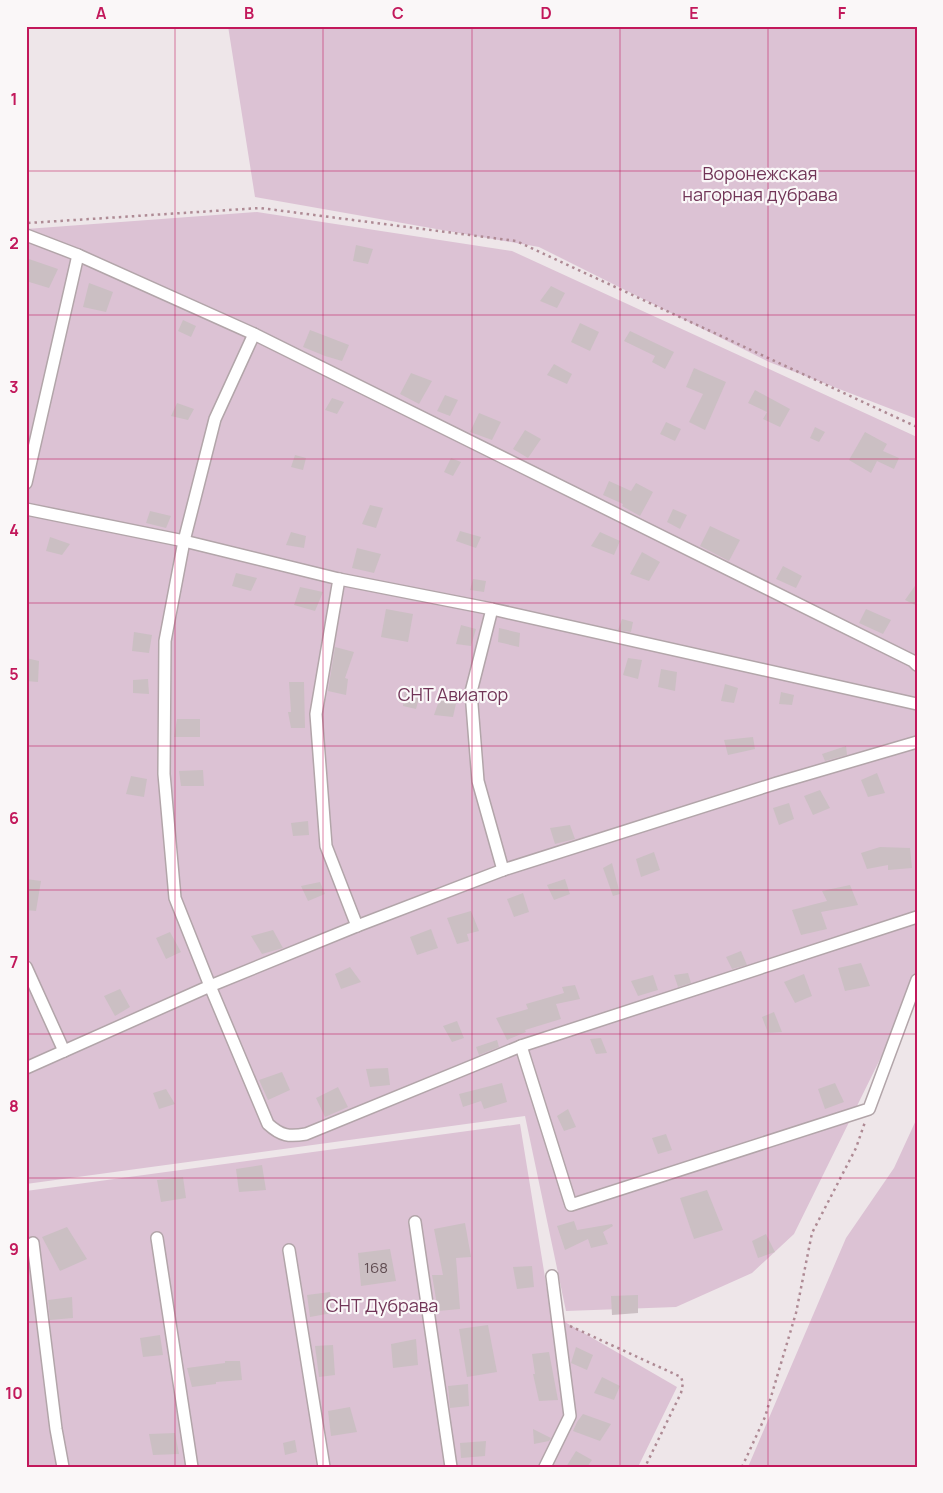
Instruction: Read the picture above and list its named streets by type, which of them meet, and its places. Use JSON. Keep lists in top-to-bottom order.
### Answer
{
  "parks": ["Воронежская нагорная дубрава", "СНТ Авиатор", "СНТ Дубрава"],
  "house_numbers": ["168"],
  "grid": {
    "columns": [
      "A",
      "B",
      "C",
      "D",
      "E",
      "F"
    ],
    "rows": [
      "1",
      "2",
      "3",
      "4",
      "5",
      "6",
      "7",
      "8",
      "9",
      "10"
    ]
  }
}
